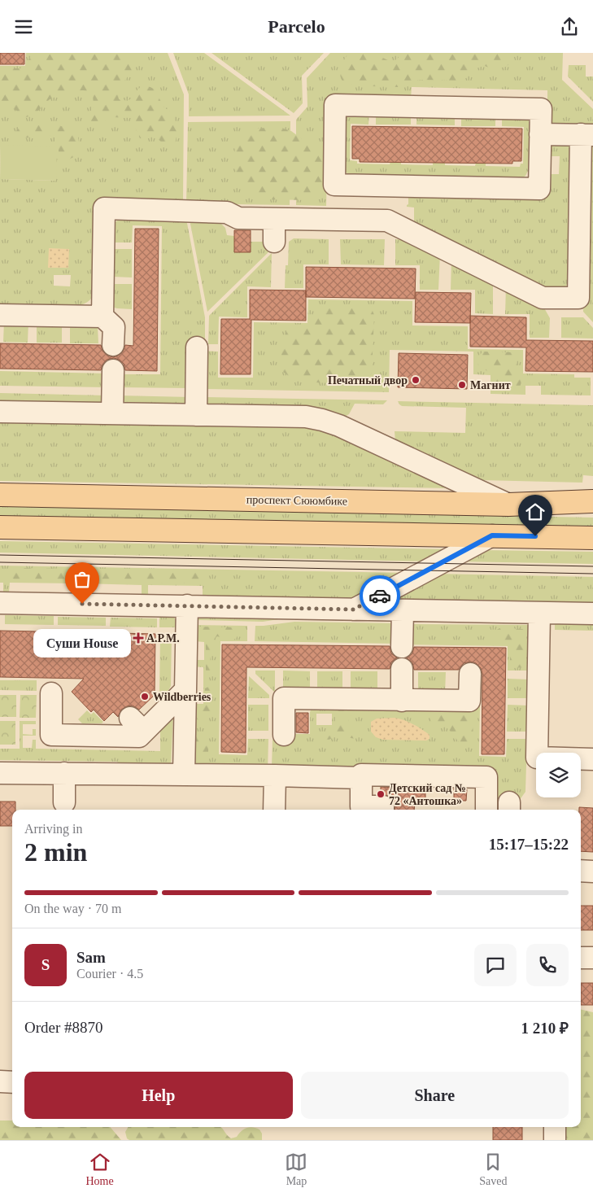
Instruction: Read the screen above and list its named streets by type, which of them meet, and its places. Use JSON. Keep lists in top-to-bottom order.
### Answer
{
  "streets": {
    "main road": ["проспект Сююмбике"]
  },
  "places": {
    "other": [
      "Печатный двор",
      "Магнит",
      "Суши House",
      "Wildberries",
      "Детский сад № 72 «Антошка»"
    ],
    "health": ["А.Р.М."]
  },
  "page": {
    "header": "Parcelo",
    "bubble": "Суши House",
    "heading": ["2 min", "Arriving in", "15:17–15:22"],
    "panel": [
      "Sam",
      "Courier · 4.5",
      "Order #8870",
      "1 210 ₽"
    ],
    "bar": "On the way · 70 m",
    "round": "S",
    "buttons": ["Help", "Share"],
    "tabs": ["Home", "Map", "Saved"]
  }
}
